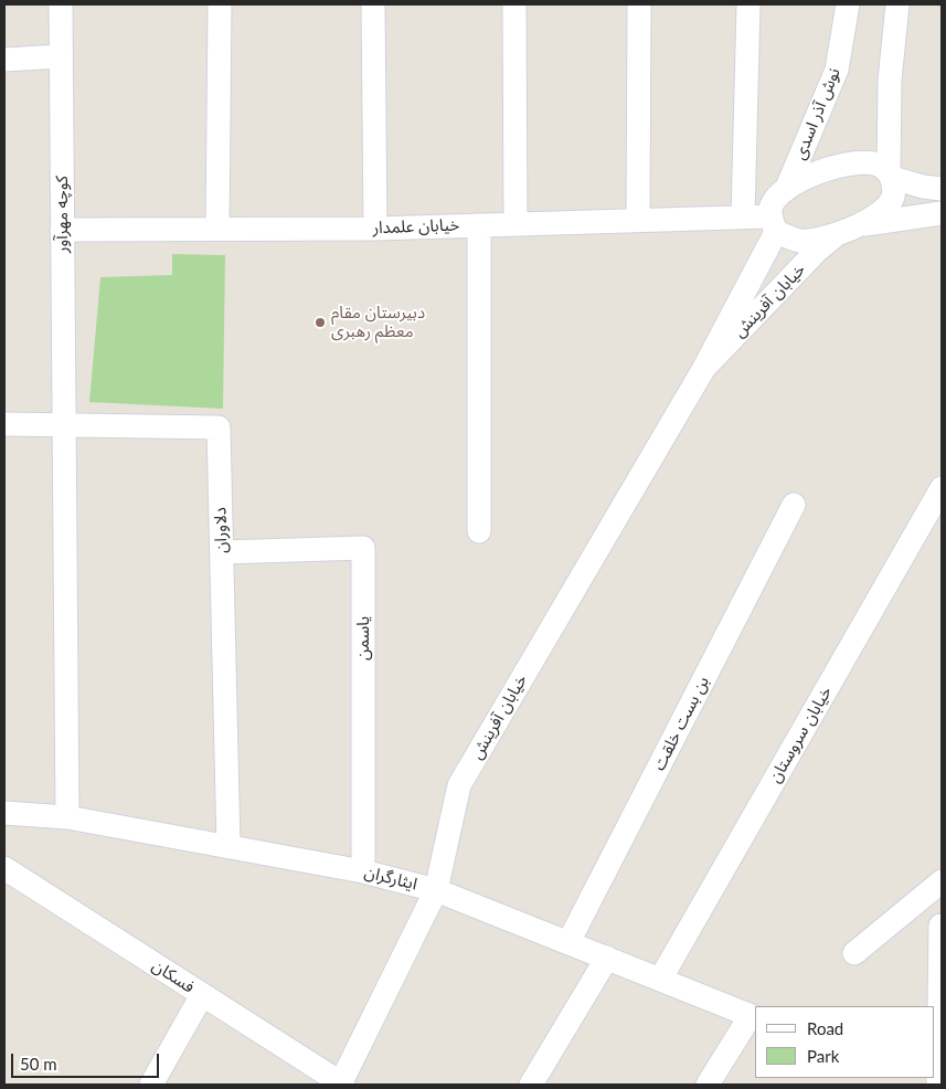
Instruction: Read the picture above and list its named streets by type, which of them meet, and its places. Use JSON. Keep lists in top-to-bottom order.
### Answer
{
  "streets": {
    "street": [
      "نوش آذر اسدی",
      "کوچه مهرآور",
      "خیابان علمدار",
      "خیابان آفرینش",
      "دلاوران",
      "یاسمن",
      "بن بست خلقت",
      "خیابان سروستان",
      "ایثارگران",
      "فسکان"
    ]
  },
  "crossings": [
    ["نوش آذر اسدی", "خیابان آفرینش"],
    ["کوچه مهرآور", "خیابان علمدار"],
    ["کوچه مهرآور", "دلاوران"],
    ["کوچه مهرآور", "ایثارگران"],
    ["خیابان علمدار", "خیابان آفرینش"],
    ["خیابان آفرینش", "ایثارگران"],
    ["خیابان آفرینش", "فسکان"],
    ["دلاوران", "یاسمن"],
    ["دلاوران", "ایثارگران"],
    ["یاسمن", "ایثارگران"],
    ["بن بست خلقت", "ایثارگران"],
    ["خیابان سروستان", "ایثارگران"]
  ],
  "places": ["دبیرستان مقام معظم رهبری"],
  "legend": ["Road", "Park"],
  "scale_bar": "50 m"
}
